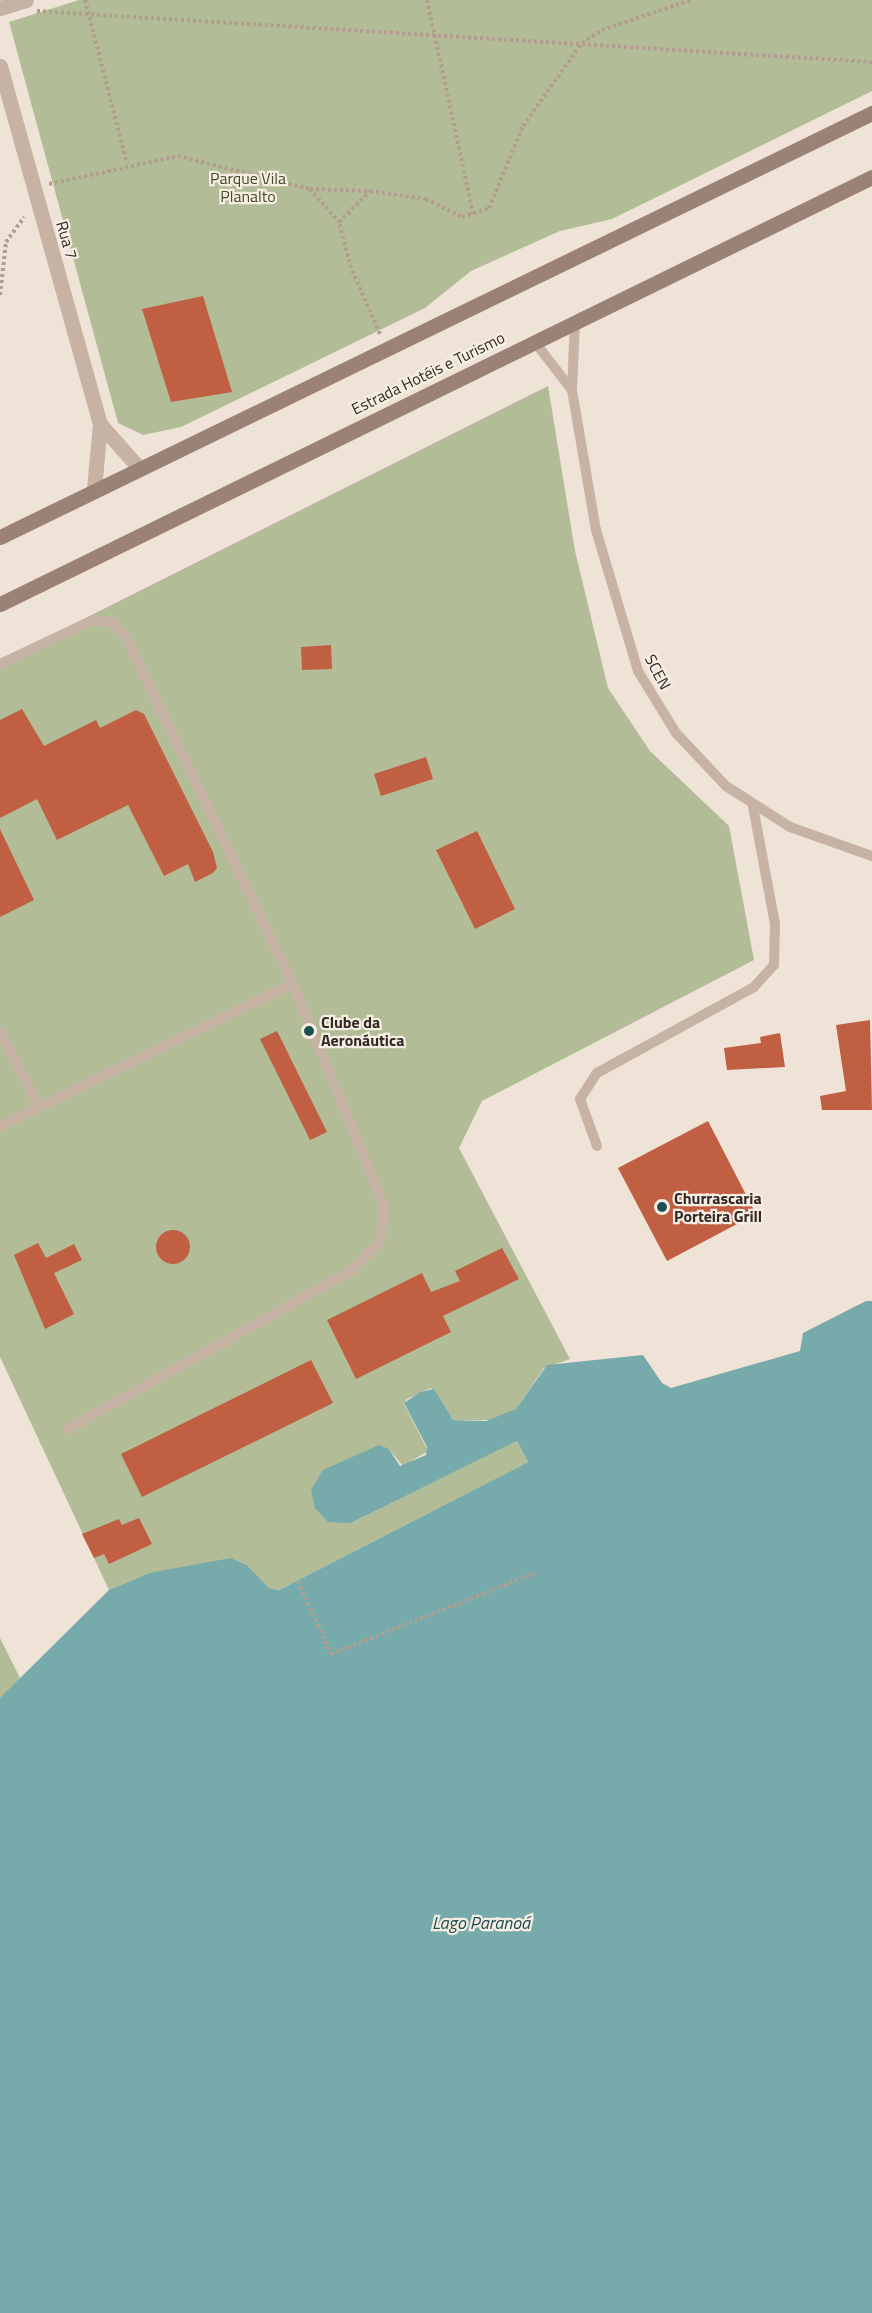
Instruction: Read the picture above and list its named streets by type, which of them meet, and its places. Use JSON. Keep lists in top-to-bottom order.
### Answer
{
  "streets": {
    "main road": ["Estrada Hotéis e Turismo"],
    "street": ["Rua 7"],
    "lane": ["SCEN"]
  },
  "crossings": [
    ["Estrada Hotéis e Turismo", "SCEN"]
  ],
  "water": ["Lago Paranoá"],
  "parks": ["Parque Vila Planalto"],
  "places": ["Clube da Aeronáutica", "Churrascaria Porteira Grill"]
}
